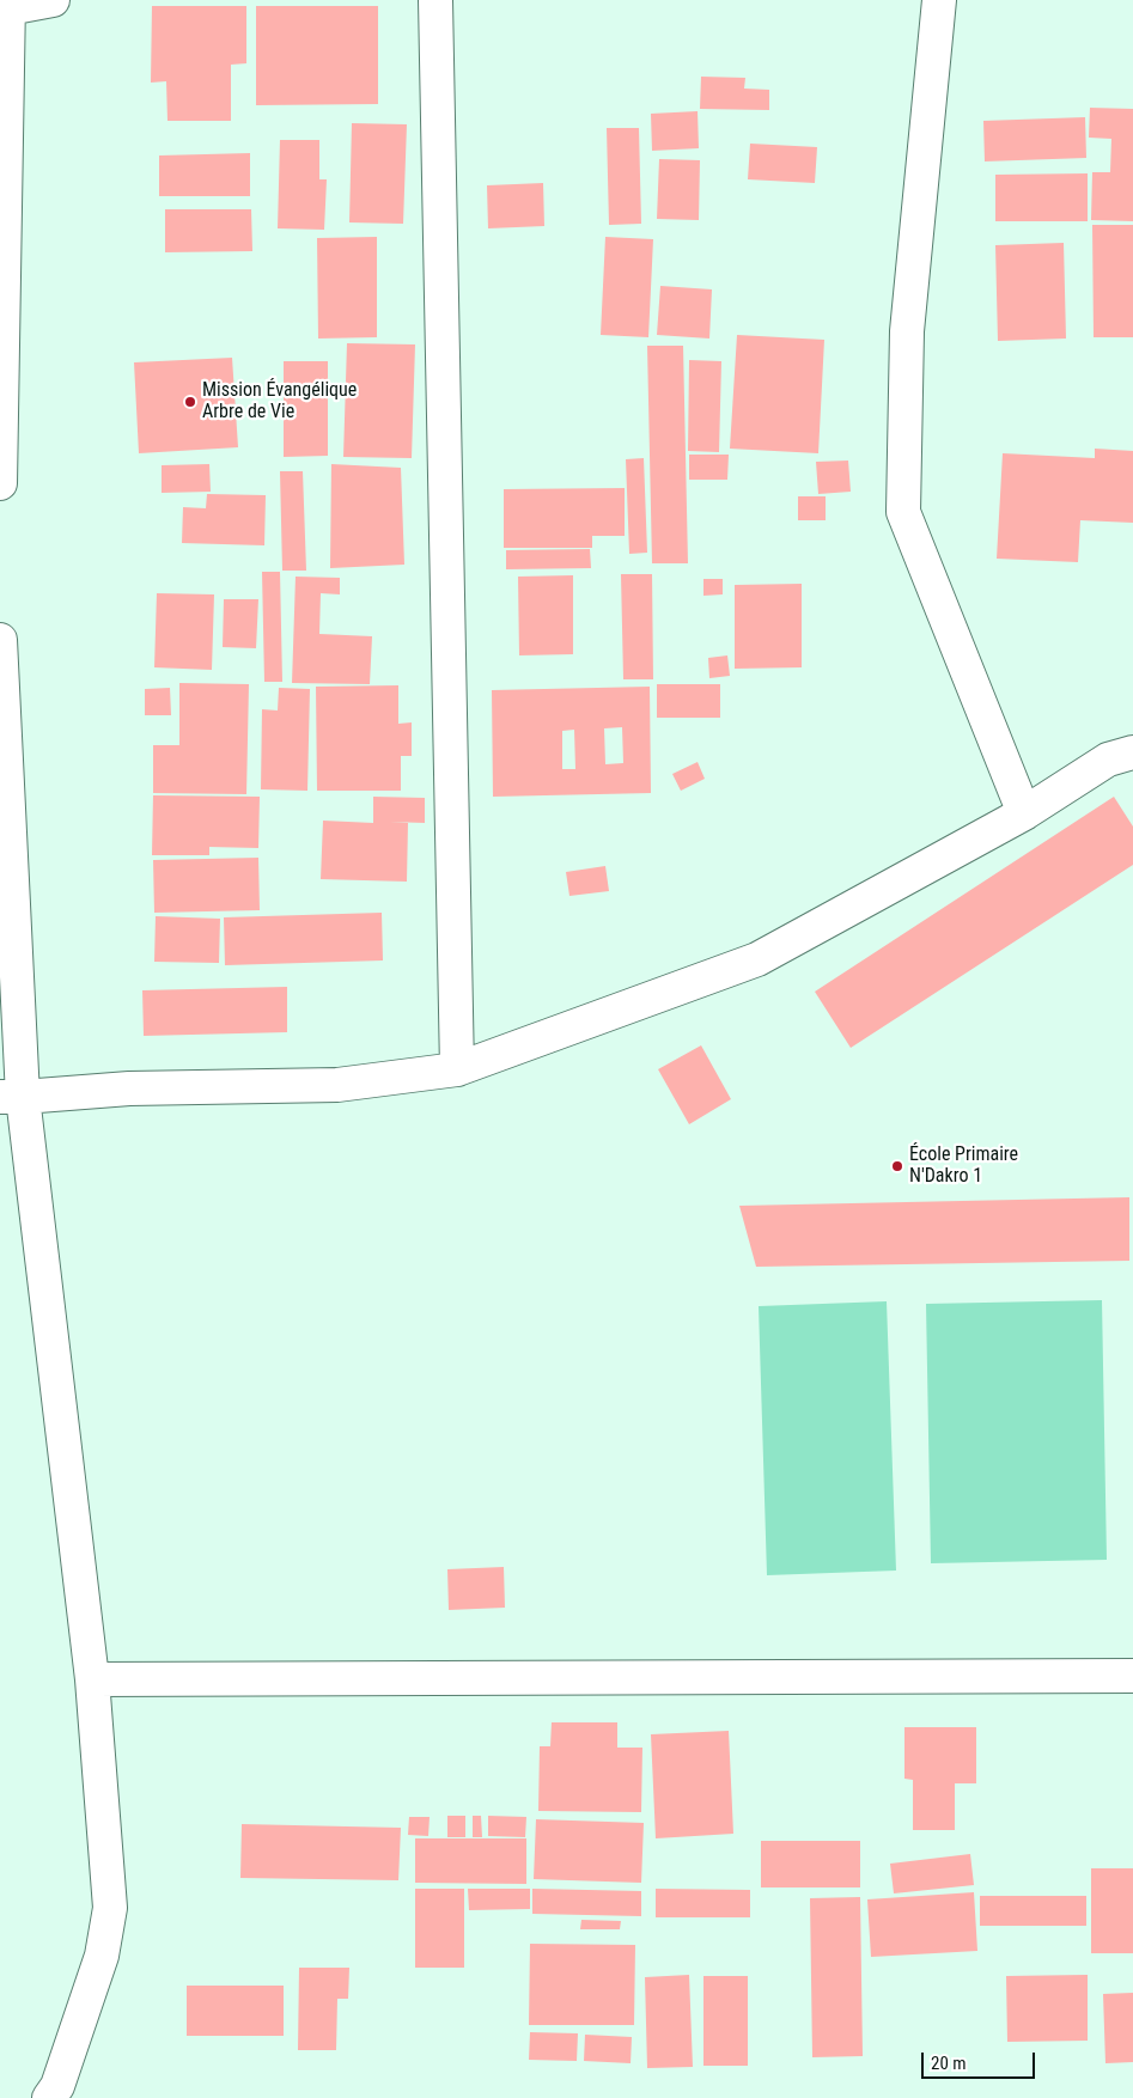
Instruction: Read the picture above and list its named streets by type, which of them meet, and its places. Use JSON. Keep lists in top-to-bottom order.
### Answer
{
  "places": ["Mission Évangélique Arbre de Vie", "École Primaire N'Dakro 1"],
  "scale_bar": "20 m"
}
